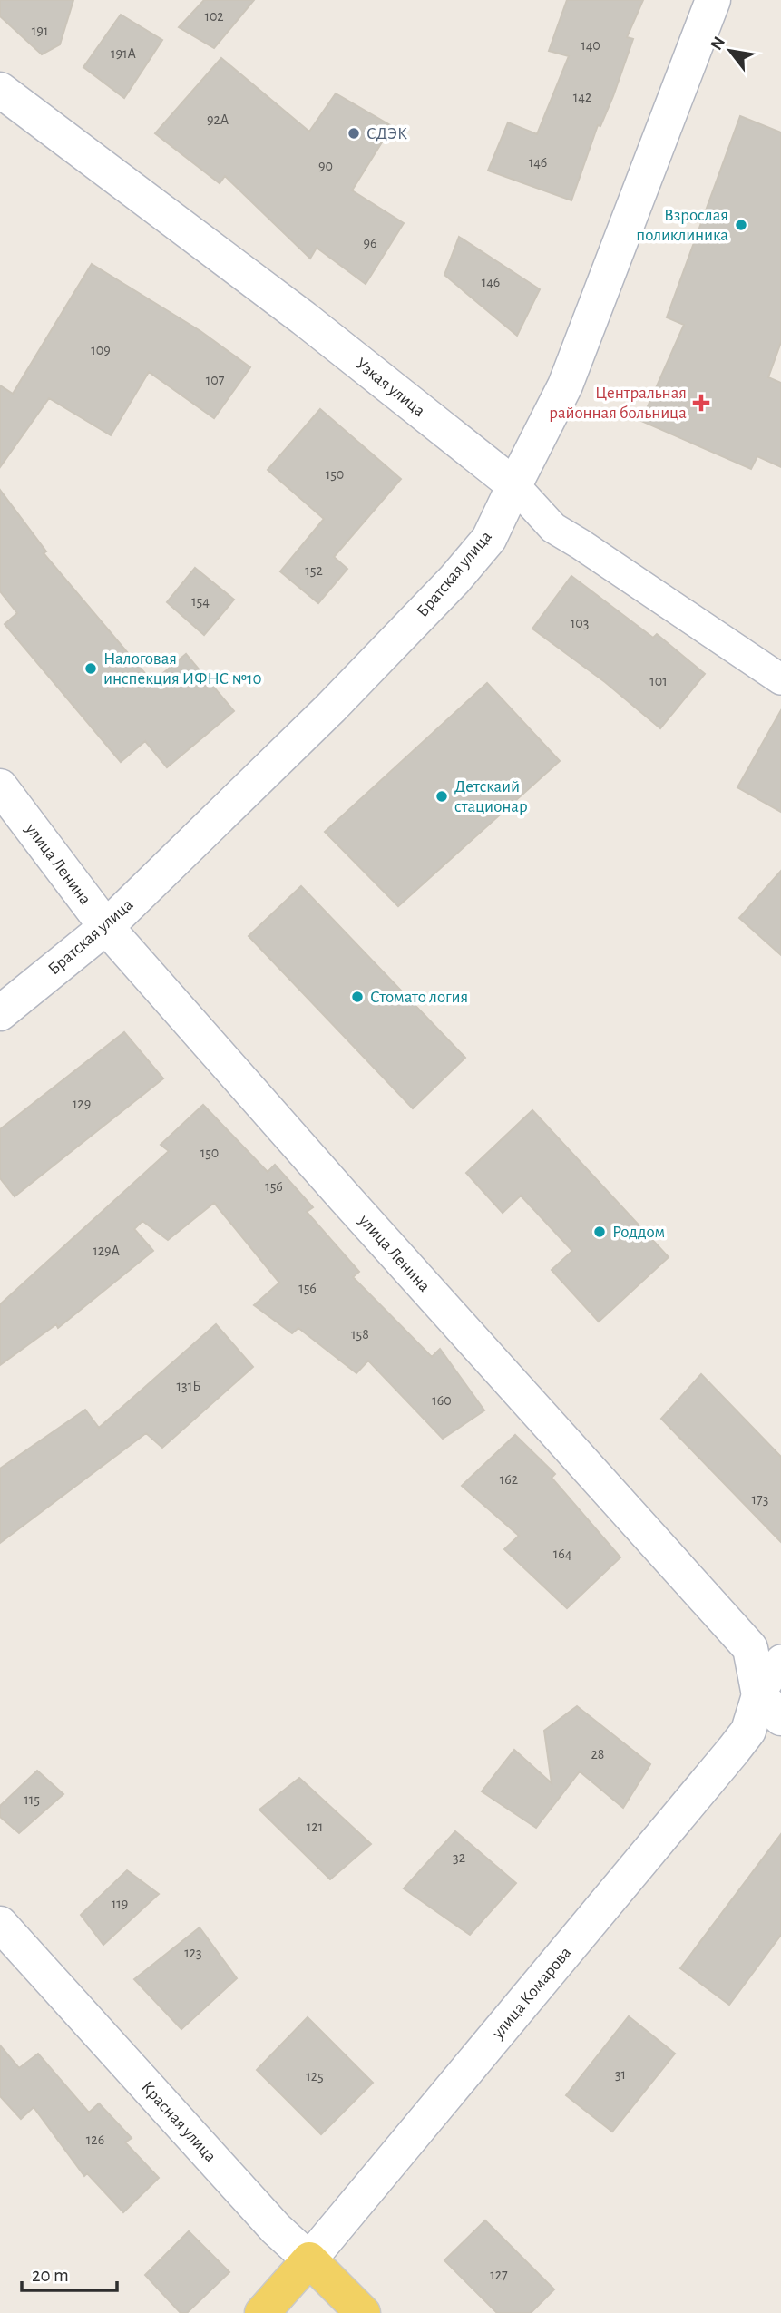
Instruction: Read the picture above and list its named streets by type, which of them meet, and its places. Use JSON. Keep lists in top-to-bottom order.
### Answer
{
  "streets": {
    "main road": ["улица Комарова", "Красная улица"],
    "street": ["Узкая улица", "Братская улица", "улица Ленина"]
  },
  "crossings": [
    ["Узкая улица", "Братская улица"],
    ["Братская улица", "улица Ленина"],
    ["улица Ленина", "улица Комарова"],
    ["улица Комарова", "Красная улица"]
  ],
  "places": {
    "other": [
      "СДЭК",
      "Взрослая поликлиника",
      "Налоговая инспекция ИФНС №10",
      "Детскаий стационар",
      "Стомато логия",
      "Роддом"
    ],
    "health": ["Центральная районная больница"]
  },
  "house_numbers": [
    "102",
    "191",
    "140",
    "191А",
    "142",
    "92А",
    "146",
    "90",
    "96",
    "146",
    "109",
    "107",
    "150",
    "152",
    "154",
    "103",
    "101",
    "129",
    "150",
    "156",
    "129А",
    "156",
    "158",
    "131Б",
    "160",
    "162",
    "173",
    "164",
    "28",
    "115",
    "121",
    "32",
    "119",
    "123",
    "31",
    "125",
    "126",
    "127"
  ],
  "scale_bar": "20 m",
  "north": "top left"
}
